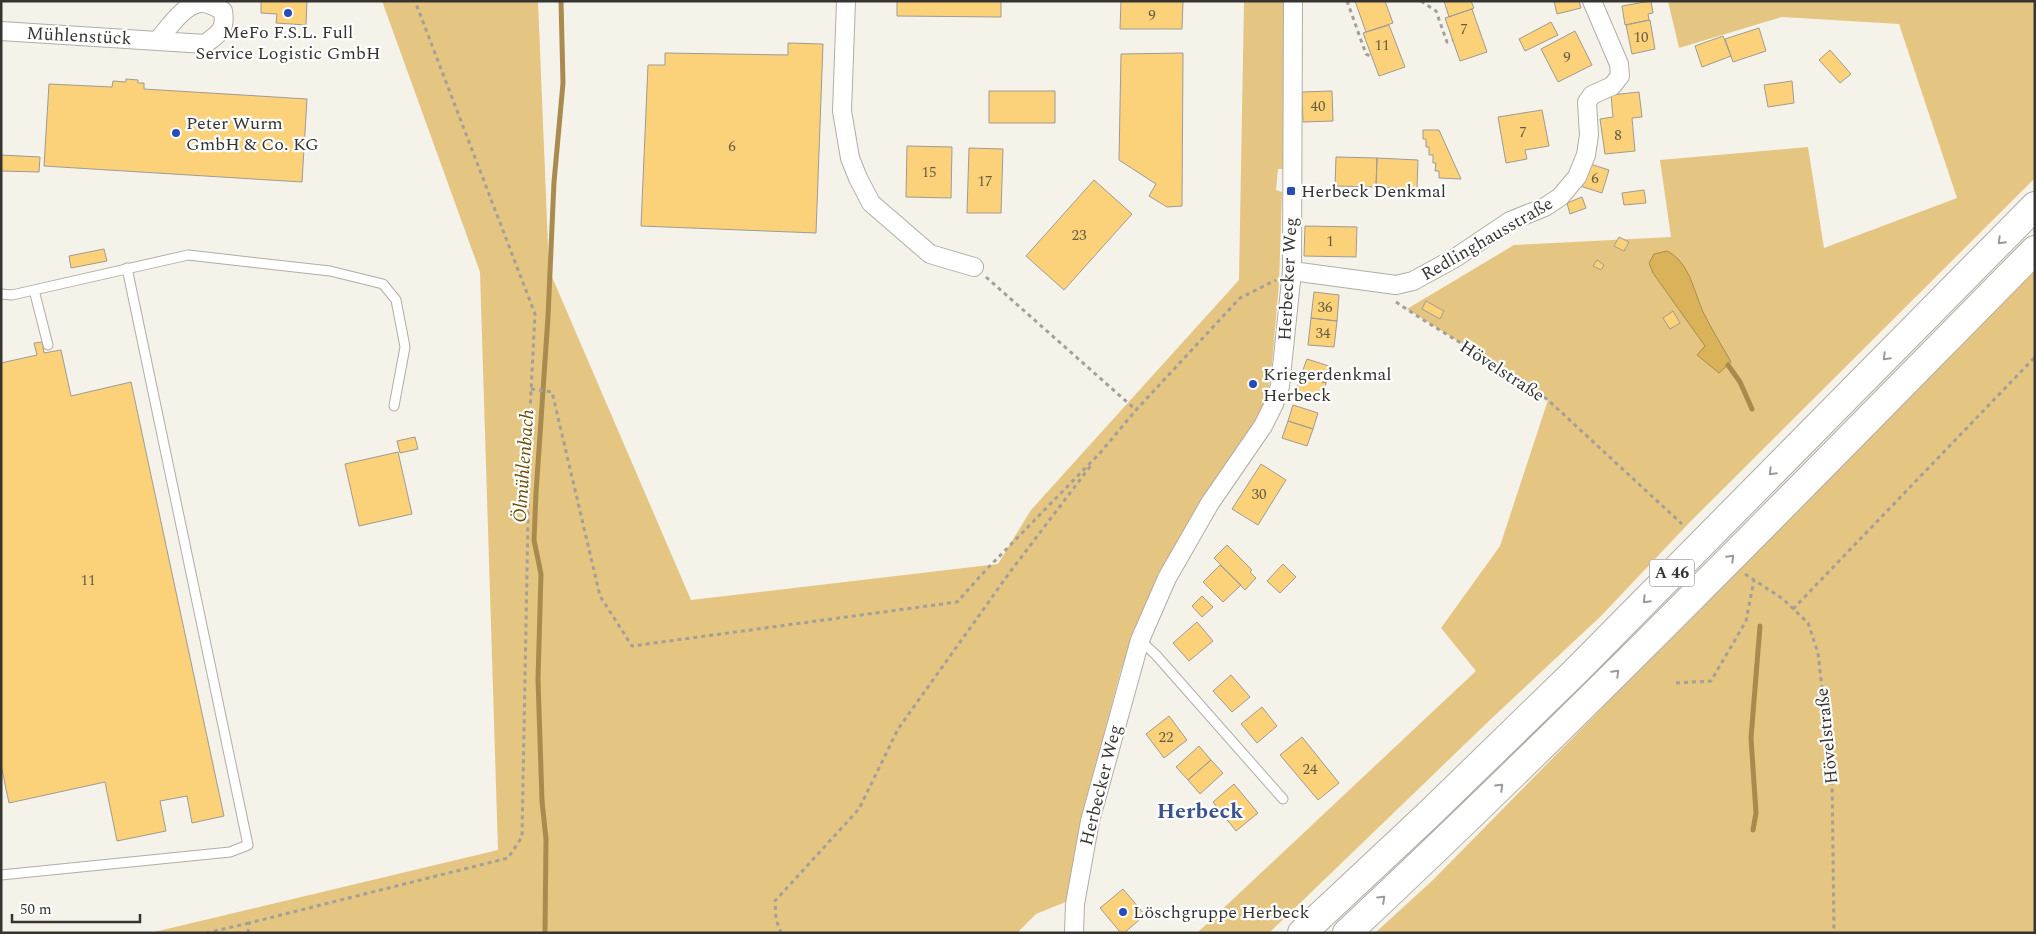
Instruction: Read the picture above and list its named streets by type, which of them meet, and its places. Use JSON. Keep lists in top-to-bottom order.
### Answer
{
  "streets": {
    "highway": ["A 46"],
    "street": ["Mühlenstück", "Redlinghausstraße", "Herbecker Weg"],
    "path": ["Hövelstraße"]
  },
  "crossings": [
    ["Redlinghausstraße", "Hövelstraße"]
  ],
  "districts": ["Herbeck"],
  "water": ["Ölmühlenbach"],
  "places": {
    "other": [
      "MeFo F.S.L. Full Service Logistic GmbH",
      "Peter Wurm GmbH & Co. KG",
      "Kriegerdenkmal Herbeck",
      "Löschgruppe Herbeck"
    ],
    "transit": ["Herbeck Denkmal"]
  },
  "house_numbers": [
    "9",
    "7",
    "10",
    "11",
    "9",
    "40",
    "7",
    "8",
    "6",
    "15",
    "6",
    "17",
    "23",
    "1",
    "36",
    "34",
    "30",
    "11",
    "22",
    "24"
  ],
  "scale_bar": "50 m"
}
